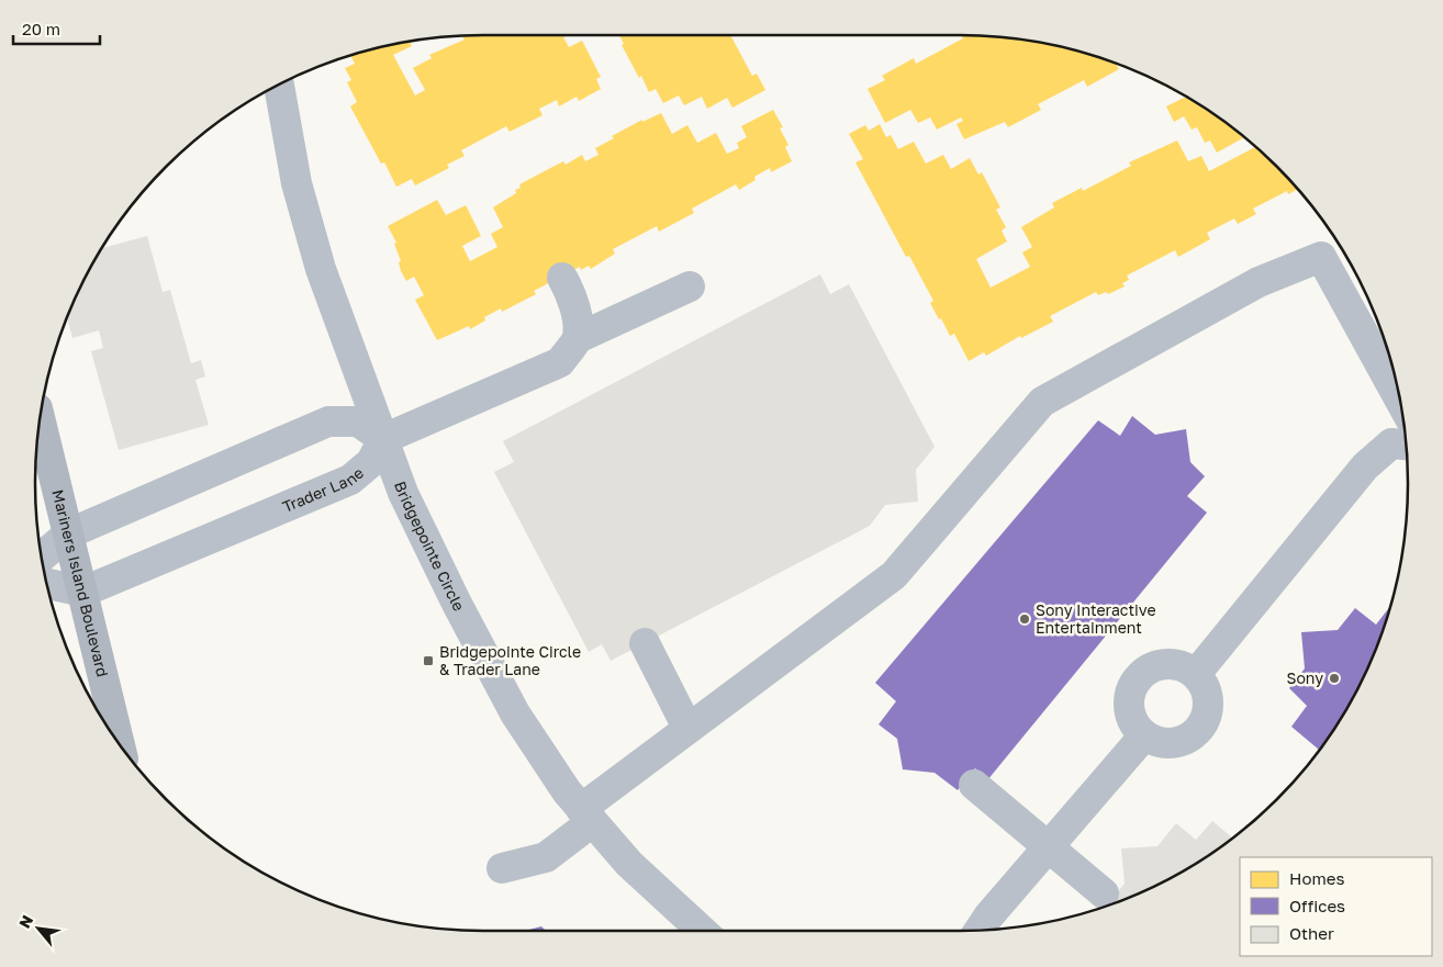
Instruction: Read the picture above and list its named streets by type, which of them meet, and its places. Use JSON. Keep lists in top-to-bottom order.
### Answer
{
  "streets": {
    "main road": ["Mariners Island Boulevard"],
    "street": ["Trader Lane", "Bridgepointe Circle"]
  },
  "crossings": [
    ["Trader Lane", "Bridgepointe Circle"],
    ["Trader Lane", "Mariners Island Boulevard"]
  ],
  "places": {
    "other": ["Sony Interactive Entertainment", "Sony"],
    "transit": ["Bridgepointe Circle & Trader Lane"]
  },
  "legend": ["Homes", "Offices", "Other"],
  "scale_bar": "20 m",
  "north": "top left"
}
